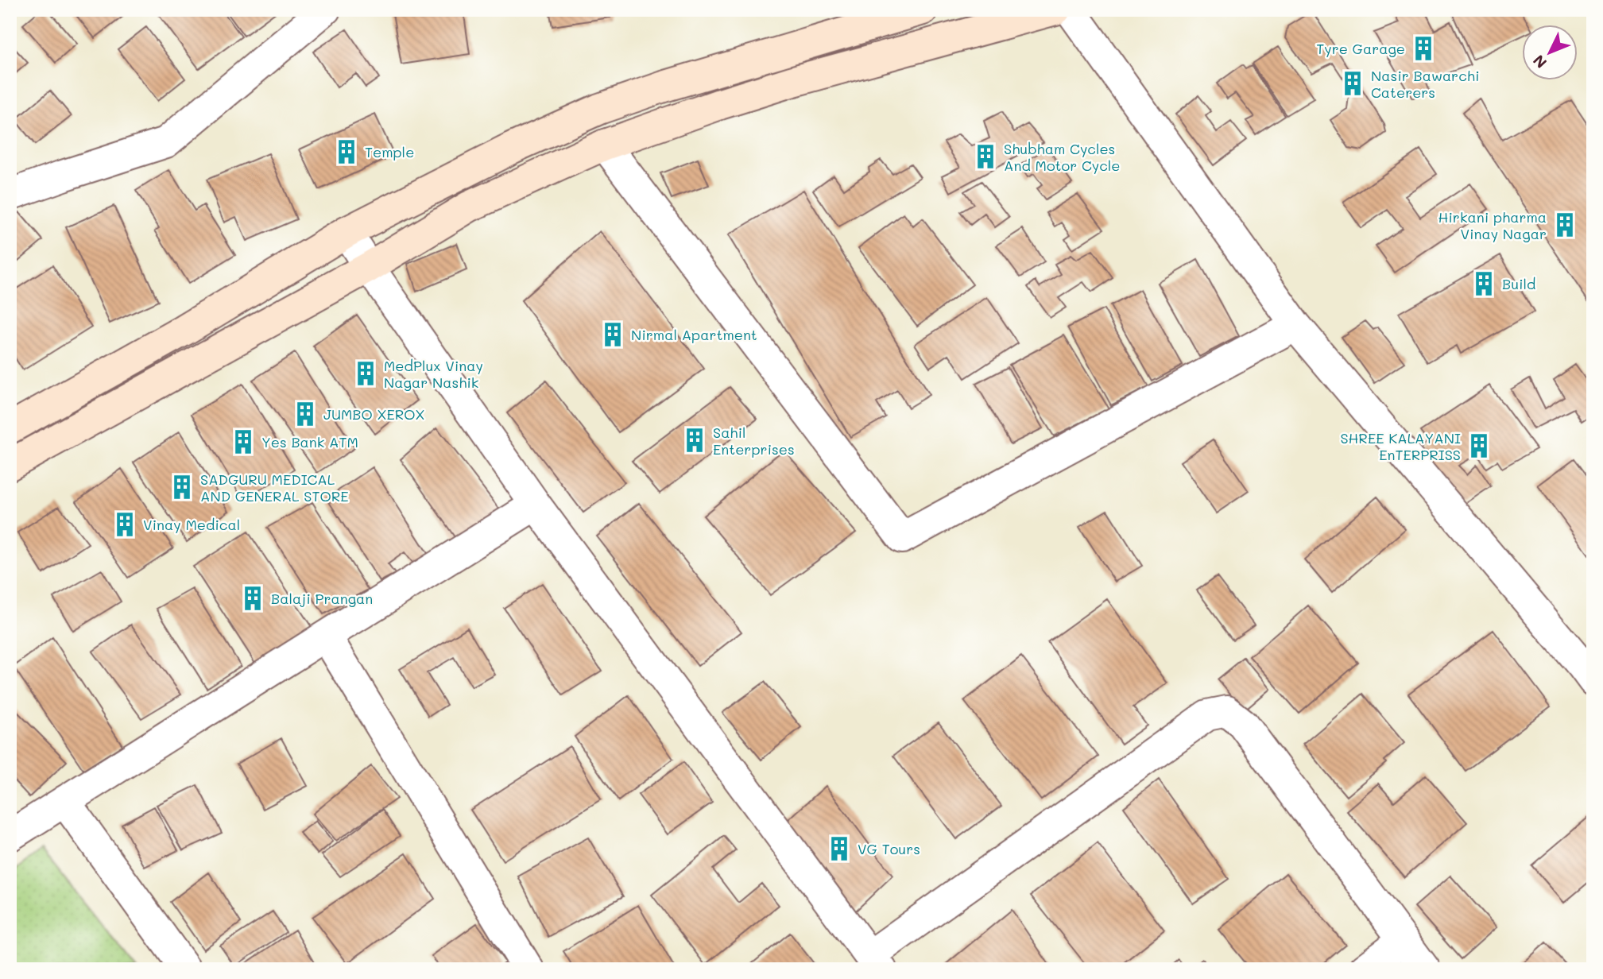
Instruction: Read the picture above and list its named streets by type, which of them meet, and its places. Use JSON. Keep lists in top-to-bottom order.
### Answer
{
  "places": {
    "building": [
      "Tyre Garage",
      "Nasir Bawarchi Caterers",
      "Temple",
      "Shubham Cycles And Motor Cycle",
      "Hirkani pharma Vinay Nagar",
      "Build",
      "Nirmal Apartment",
      "MedPlux Vinay Nagar Nashik",
      "JUMBO XEROX",
      "Sahil Enterprises",
      "Yes Bank ATM",
      "SHREE KALAYANI EnTERPRISS",
      "SADGURU MEDICAL AND GENERAL STORE",
      "Vinay Medical",
      "Balaji Prangan",
      "VG Tours"
    ]
  },
  "north": "bottom left"
}
